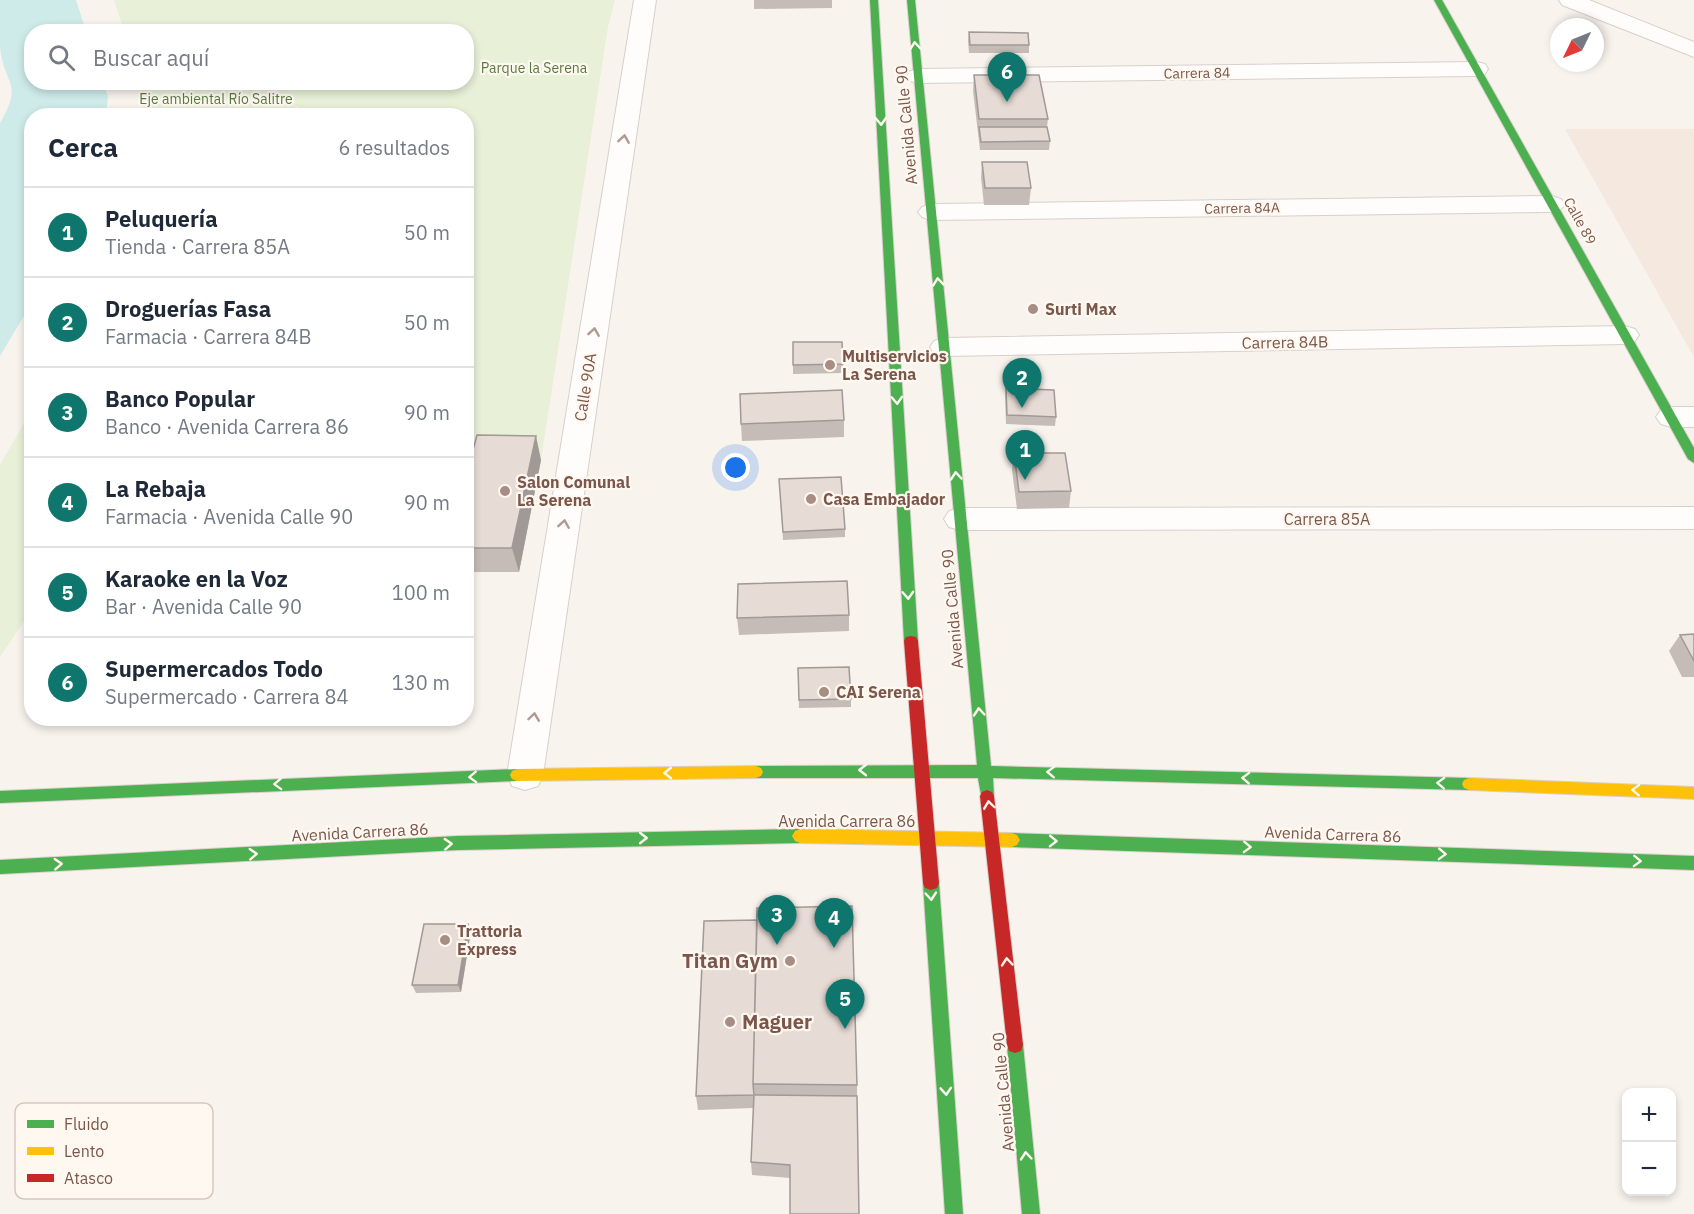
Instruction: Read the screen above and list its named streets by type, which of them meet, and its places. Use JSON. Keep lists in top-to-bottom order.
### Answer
{
  "streets": {
    "main road": ["Avenida Calle 90", "Calle 89", "Avenida Carrera 86"],
    "street": [
      "Carrera 84",
      "Carrera 84A",
      "Carrera 84B",
      "Calle 90A",
      "Carrera 85A"
    ]
  },
  "crossings": [
    ["Carrera 84", "Avenida Calle 90"],
    ["Carrera 84", "Calle 89"],
    ["Avenida Calle 90", "Carrera 84A"],
    ["Avenida Calle 90", "Carrera 84B"],
    ["Avenida Calle 90", "Carrera 85A"],
    ["Avenida Calle 90", "Avenida Carrera 86"],
    ["Carrera 84A", "Calle 89"],
    ["Calle 89", "Carrera 84B"]
  ],
  "one_way": ["Calle 90A"],
  "parks": ["Parque la Serena", "Eje ambiental Río Salitre"],
  "places": [
    "Surti Max",
    "Multiservicios La Serena",
    "Salon Comunal La Serena",
    "Casa Embajador",
    "CAI Serena",
    "Trattoria Express",
    "Titan Gym",
    "Maguer"
  ],
  "legend": ["Fluido", "Lento", "Atasco"],
  "north": "bottom left",
  "page": {
    "search": "Buscar aquí",
    "pins": [
      "6",
      "2",
      "1",
      "3",
      "4",
      "5"
    ],
    "heading": ["Cerca", "6 resultados"],
    "list": [
      {
        "mark": "1",
        "name": "Peluquería",
        "note": "Tienda · Carrera 85A",
        "value": "50 m"
      },
      {
        "mark": "2",
        "name": "Droguerías Fasa",
        "note": "Farmacia · Carrera 84B",
        "value": "50 m"
      },
      {
        "mark": "3",
        "name": "Banco Popular",
        "note": "Banco · Avenida Carrera 86",
        "value": "90 m"
      },
      {
        "mark": "4",
        "name": "La Rebaja",
        "note": "Farmacia · Avenida Calle 90",
        "value": "90 m"
      },
      {
        "mark": "5",
        "name": "Karaoke en la Voz",
        "note": "Bar · Avenida Calle 90",
        "value": "100 m"
      },
      {
        "mark": "6",
        "name": "Supermercados Todo",
        "note": "Supermercado · Carrera 84",
        "value": "130 m"
      }
    ],
    "map_buttons": ["+", "−"]
  }
}
